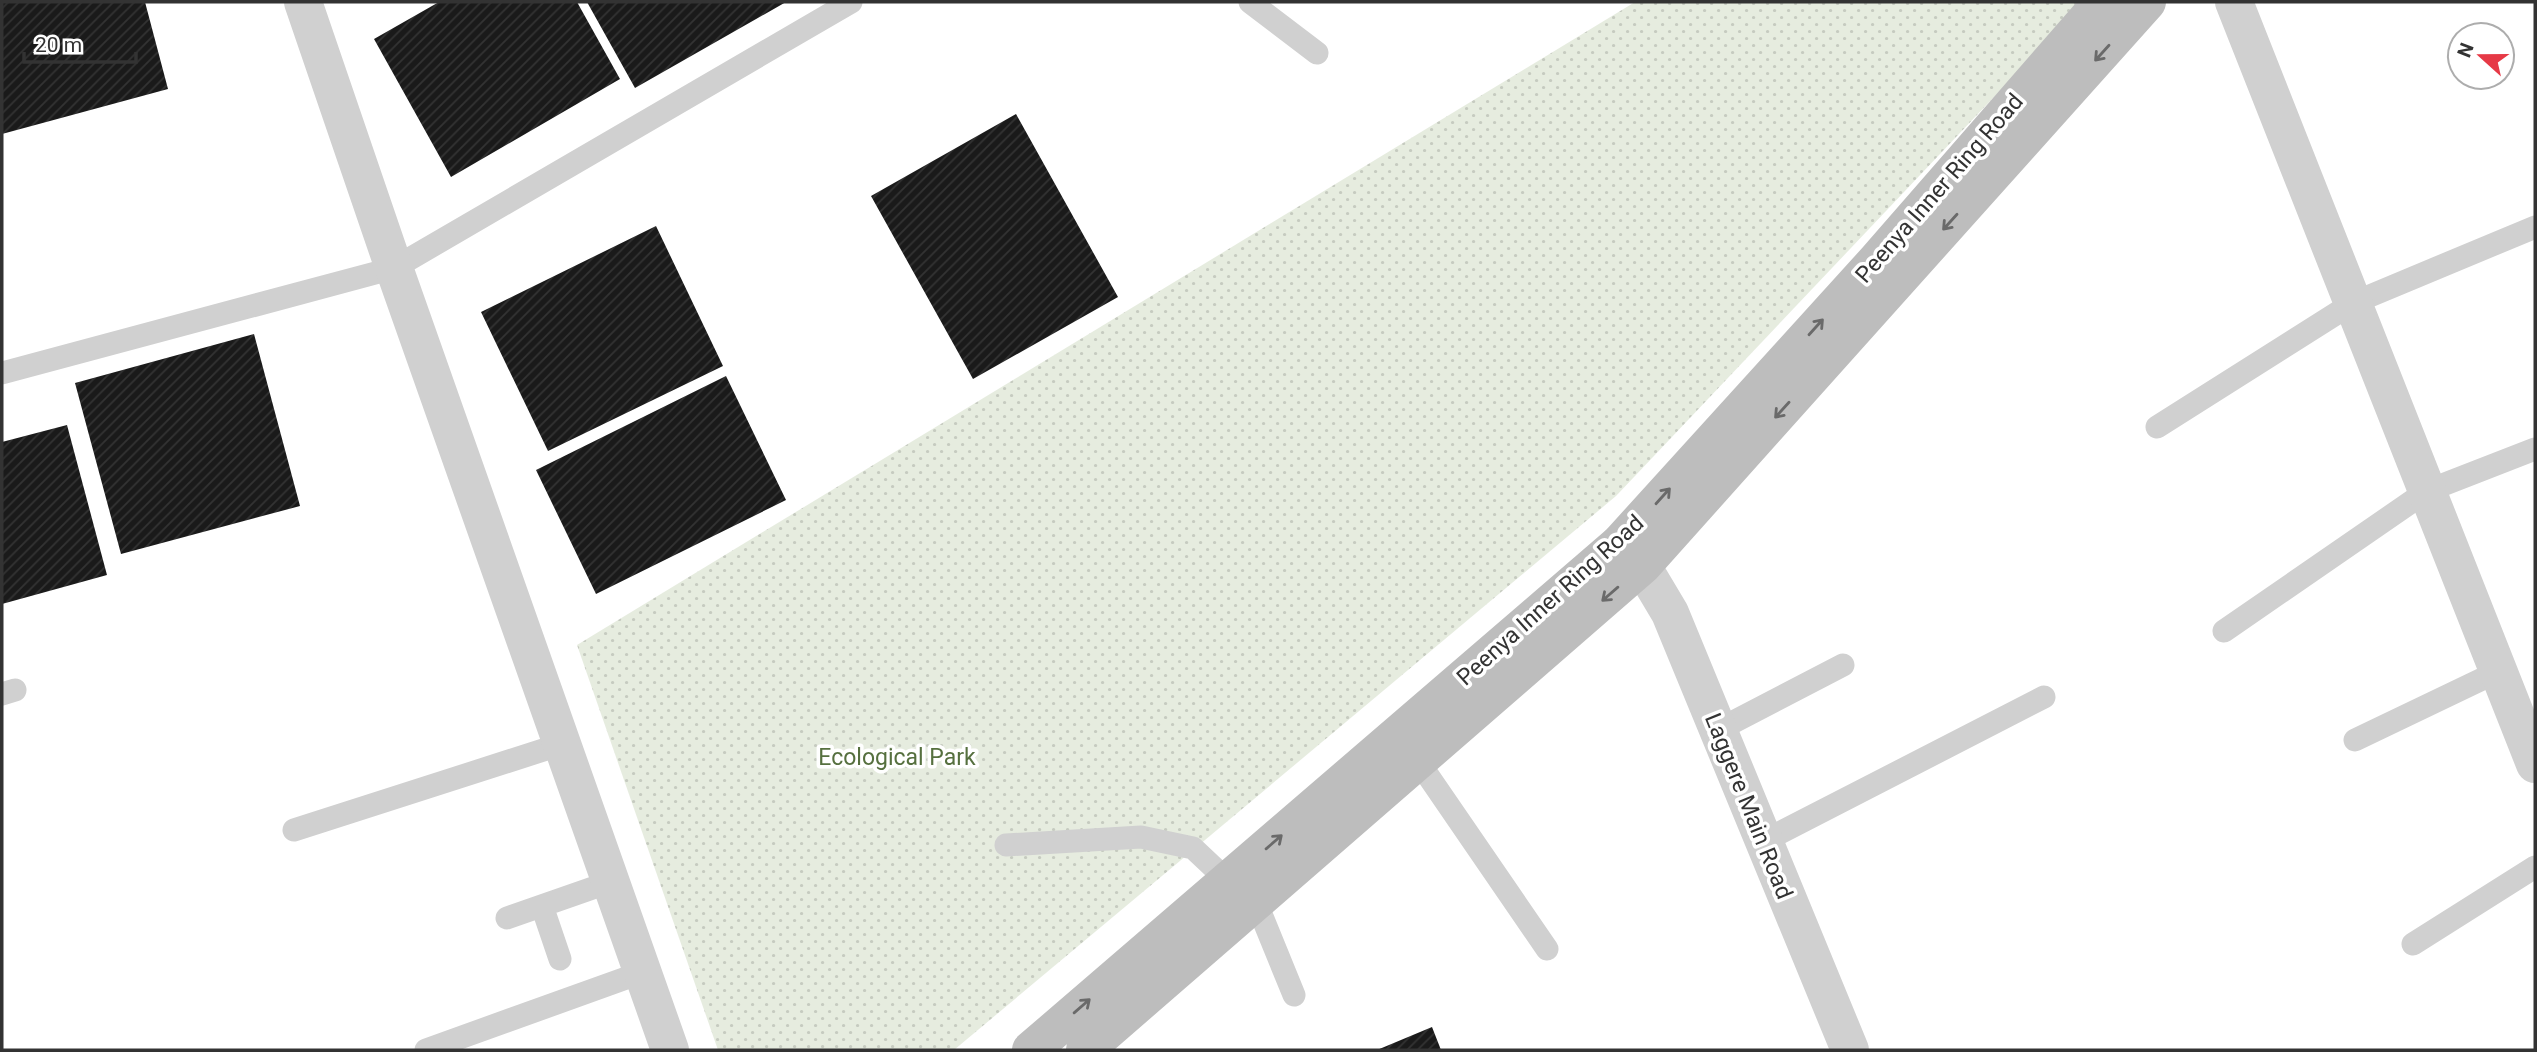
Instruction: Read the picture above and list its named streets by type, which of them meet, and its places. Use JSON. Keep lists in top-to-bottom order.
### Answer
{
  "streets": {
    "main road": ["Peenya Inner Ring Road"],
    "street": ["Laggere Main Road"]
  },
  "crossings": [
    ["Peenya Inner Ring Road", "Laggere Main Road"]
  ],
  "parks": ["Ecological Park"],
  "scale_bar": "20 m",
  "north": "left"
}
